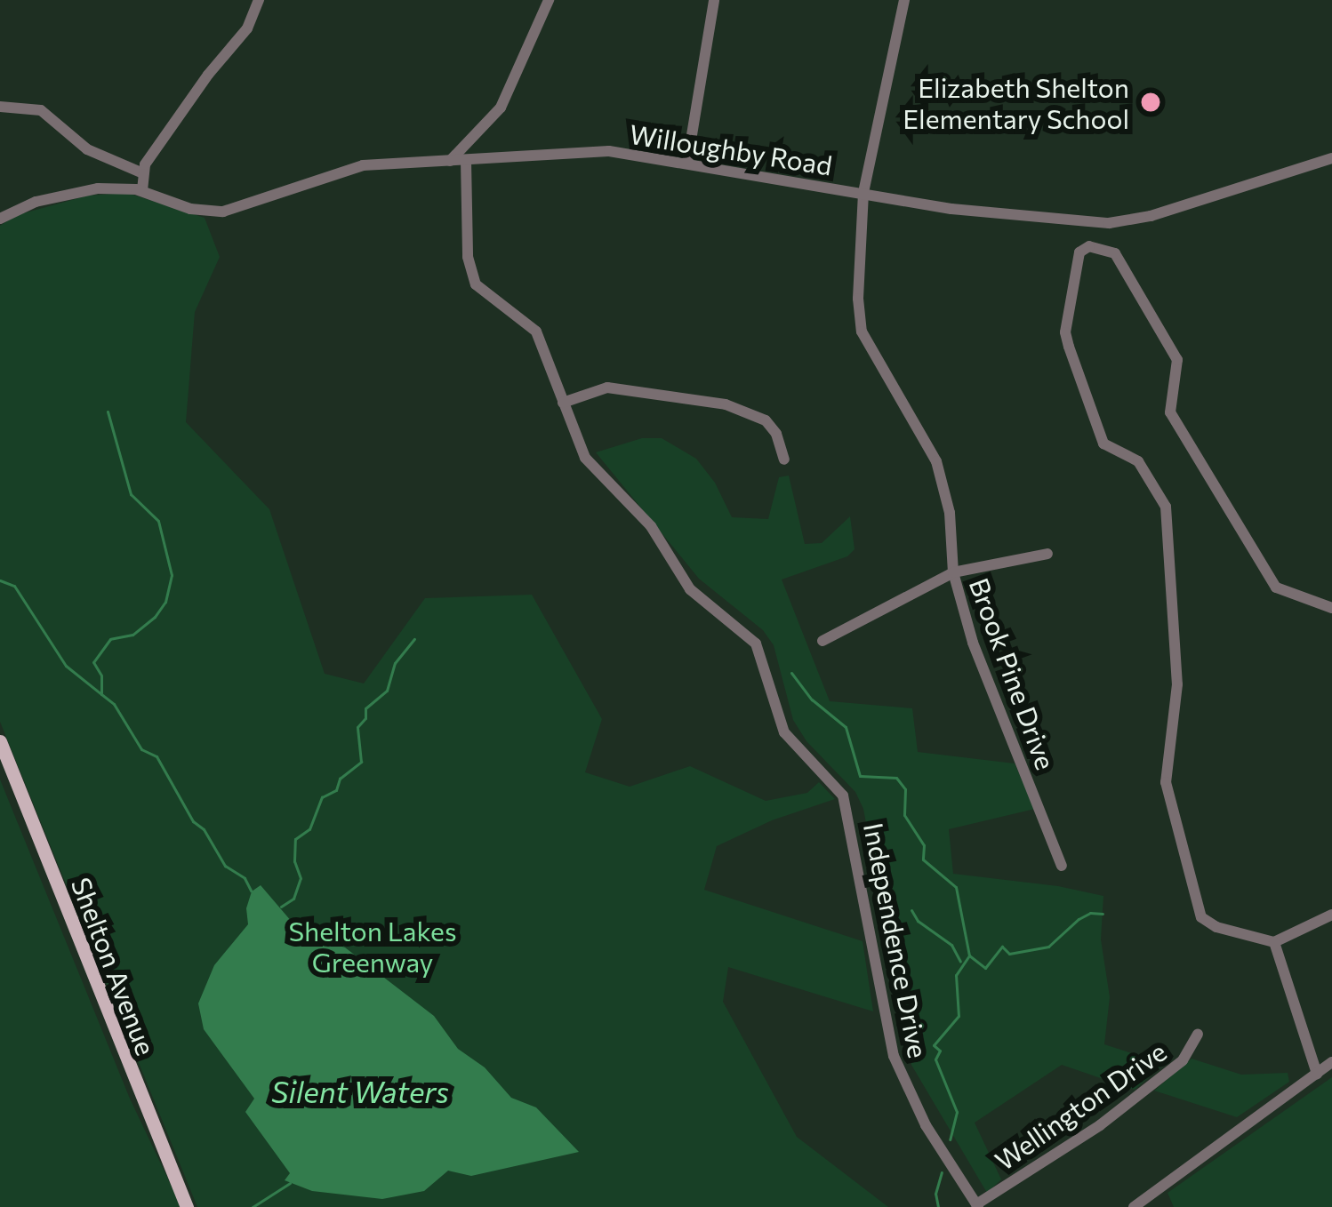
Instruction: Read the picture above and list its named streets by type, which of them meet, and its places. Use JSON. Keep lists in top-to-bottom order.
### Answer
{
  "streets": {
    "main road": ["Shelton Avenue"],
    "street": [
      "Willoughby Road",
      "Brook Pine Drive",
      "Independence Drive",
      "Wellington Drive"
    ]
  },
  "crossings": [
    ["Willoughby Road", "Brook Pine Drive"],
    ["Willoughby Road", "Independence Drive"],
    ["Independence Drive", "Wellington Drive"]
  ],
  "water": ["Silent Waters"],
  "parks": ["Shelton Lakes Greenway"],
  "places": ["Elizabeth Shelton Elementary School"]
}
